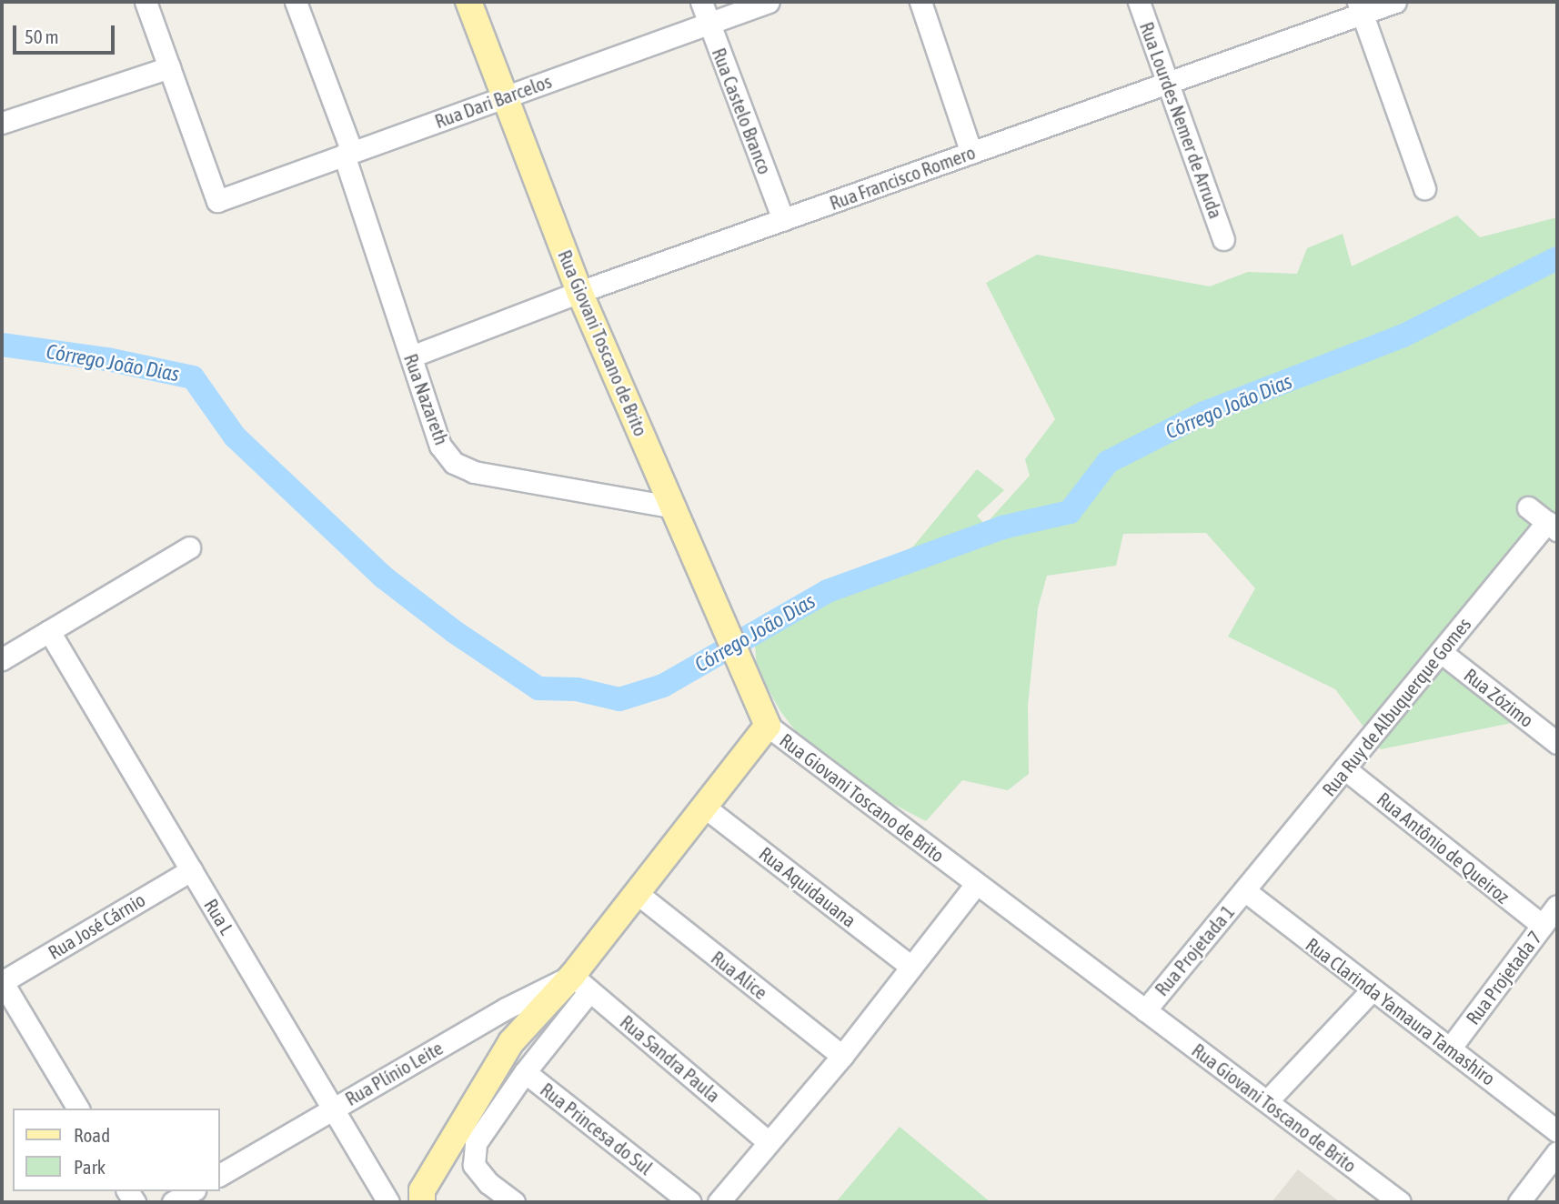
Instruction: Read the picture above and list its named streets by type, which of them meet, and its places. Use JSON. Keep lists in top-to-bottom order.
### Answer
{
  "streets": {
    "main road": ["Rua Giovani Toscano de Brito"],
    "street": [
      "Rua Dari Barcelos",
      "Rua Castelo Branco",
      "Rua Lourdes Nemer de Arruda",
      "Rua Francisco Romero",
      "Rua Nazareth",
      "Rua Zózimo",
      "Rua Ruy de Albuquerque Gomes",
      "Rua Antônio de Queiroz",
      "Rua Aquidauana",
      "Rua L",
      "Rua José Cárnio",
      "Rua Projetada 1",
      "Rua Alice",
      "Rua Projetada 7",
      "Rua Clarinda Yamaura Tamashiro",
      "Rua Sandra Paula",
      "Rua Plínio Leite",
      "Rua Princesa do Sul"
    ]
  },
  "crossings": [
    ["Rua Dari Barcelos", "Rua Castelo Branco"],
    ["Rua Dari Barcelos", "Rua Giovani Toscano de Brito"],
    ["Rua Dari Barcelos", "Rua Nazareth"],
    ["Rua Castelo Branco", "Rua Francisco Romero"],
    ["Rua Lourdes Nemer de Arruda", "Rua Francisco Romero"],
    ["Rua Francisco Romero", "Rua Giovani Toscano de Brito"],
    ["Rua Francisco Romero", "Rua Nazareth"],
    ["Rua Giovani Toscano de Brito", "Rua Nazareth"],
    ["Rua Giovani Toscano de Brito", "Rua Projetada 1"],
    ["Rua Zózimo", "Rua Ruy de Albuquerque Gomes"],
    ["Rua Ruy de Albuquerque Gomes", "Rua Antônio de Queiroz"],
    ["Rua Ruy de Albuquerque Gomes", "Rua Projetada 1"],
    ["Rua Ruy de Albuquerque Gomes", "Rua Clarinda Yamaura Tamashiro"],
    ["Rua Antônio de Queiroz", "Rua Projetada 7"],
    ["Rua L", "Rua José Cárnio"],
    ["Rua L", "Rua Plínio Leite"],
    ["Rua Projetada 1", "Rua Clarinda Yamaura Tamashiro"],
    ["Rua Projetada 7", "Rua Clarinda Yamaura Tamashiro"],
    ["Rua Sandra Paula", "Rua Plínio Leite"],
    ["Rua Sandra Paula", "Rua Princesa do Sul"],
    ["Rua Plínio Leite", "Rua Princesa do Sul"]
  ],
  "water": ["Córrego João Dias"],
  "legend": ["Road", "Park"],
  "scale_bar": "50 m"
}
